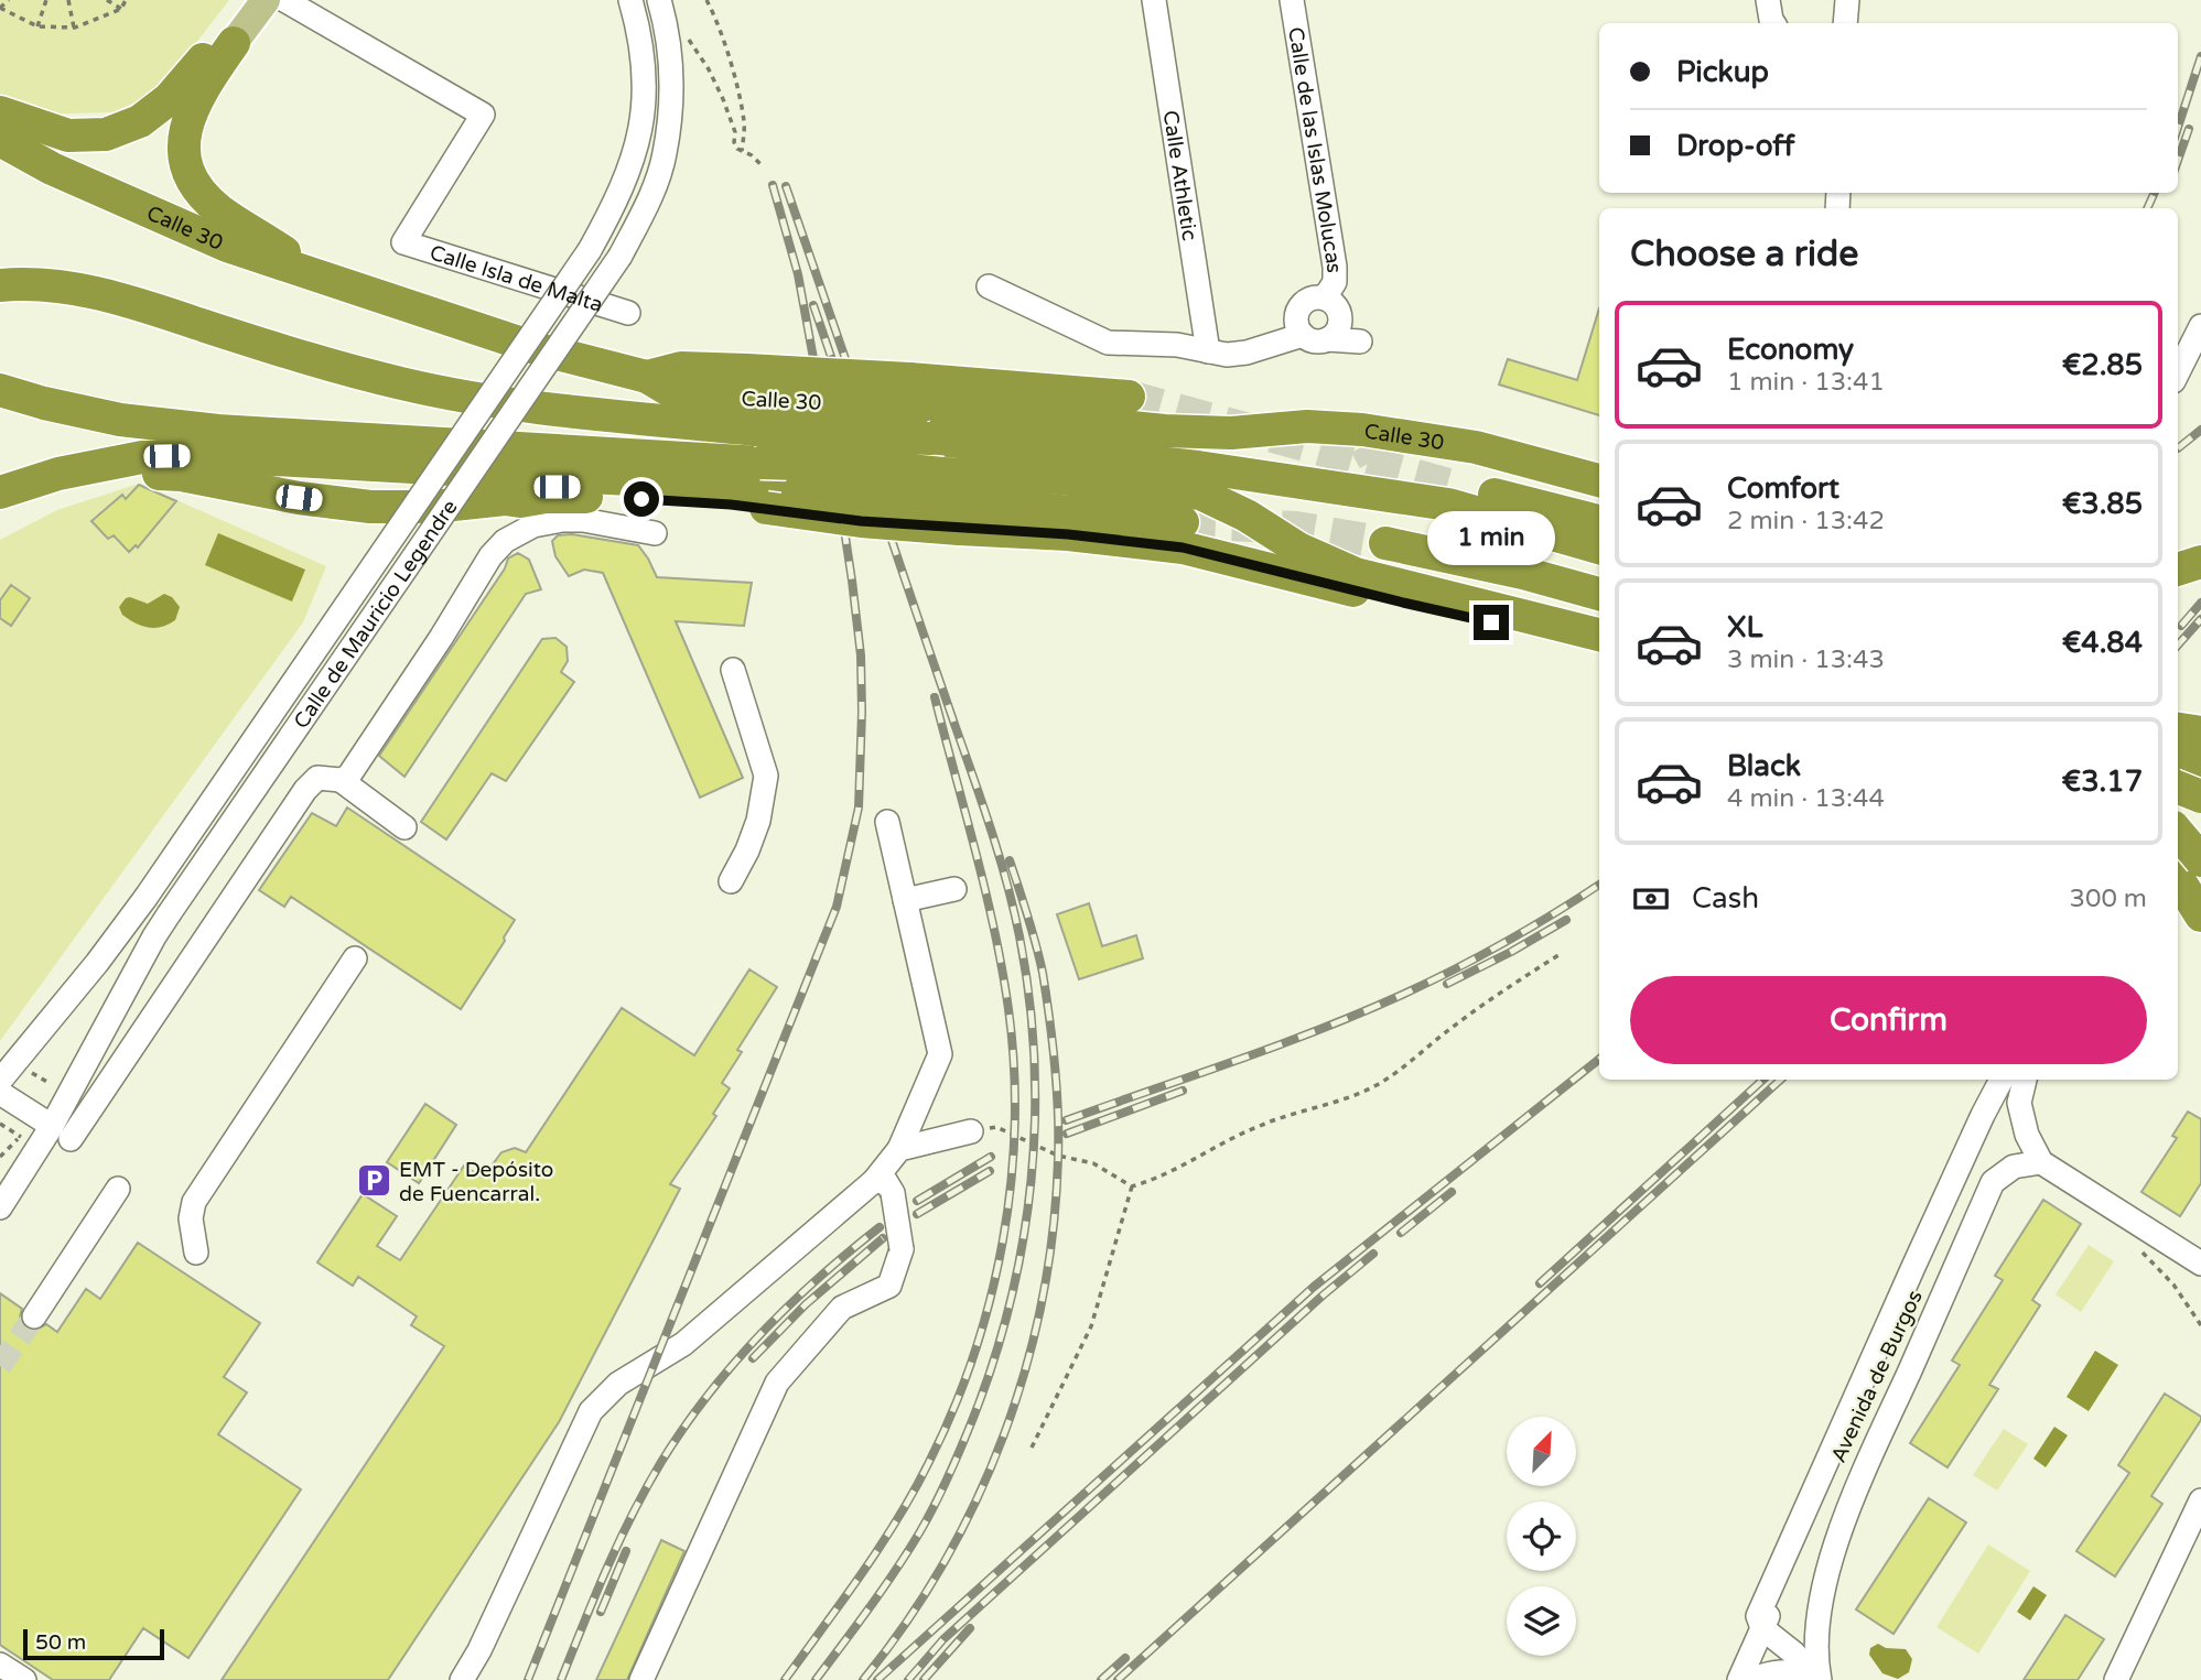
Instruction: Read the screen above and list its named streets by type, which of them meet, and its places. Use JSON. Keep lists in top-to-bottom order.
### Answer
{
  "streets": {
    "highway": ["Calle 30"],
    "street": [
      "Calle de las Islas Molucas",
      "Calle Athletic",
      "Calle Isla de Malta",
      "Calle de Mauricio Legendre",
      "Avenida de Burgos"
    ]
  },
  "places": {
    "parking": ["EMT - Depósito de Fuencarral."]
  },
  "scale_bar": "50 m",
  "north": "top right",
  "page": {
    "banner": ["Pickup", "Drop-off"],
    "heading": "Choose a ride",
    "list": [
      {
        "name": "Economy",
        "note": "1 min · 13:41",
        "value": "€2.85"
      },
      {
        "name": "Comfort",
        "note": "2 min · 13:42",
        "value": "€3.85"
      },
      {
        "name": "XL",
        "note": "3 min · 13:43",
        "value": "€4.84"
      },
      {
        "name": "Black",
        "note": "4 min · 13:44",
        "value": "€3.17"
      }
    ],
    "bubble": "1 min",
    "pay": ["Cash", "300 m"],
    "buttons": "Confirm",
    "scale": "50 m"
  }
}
